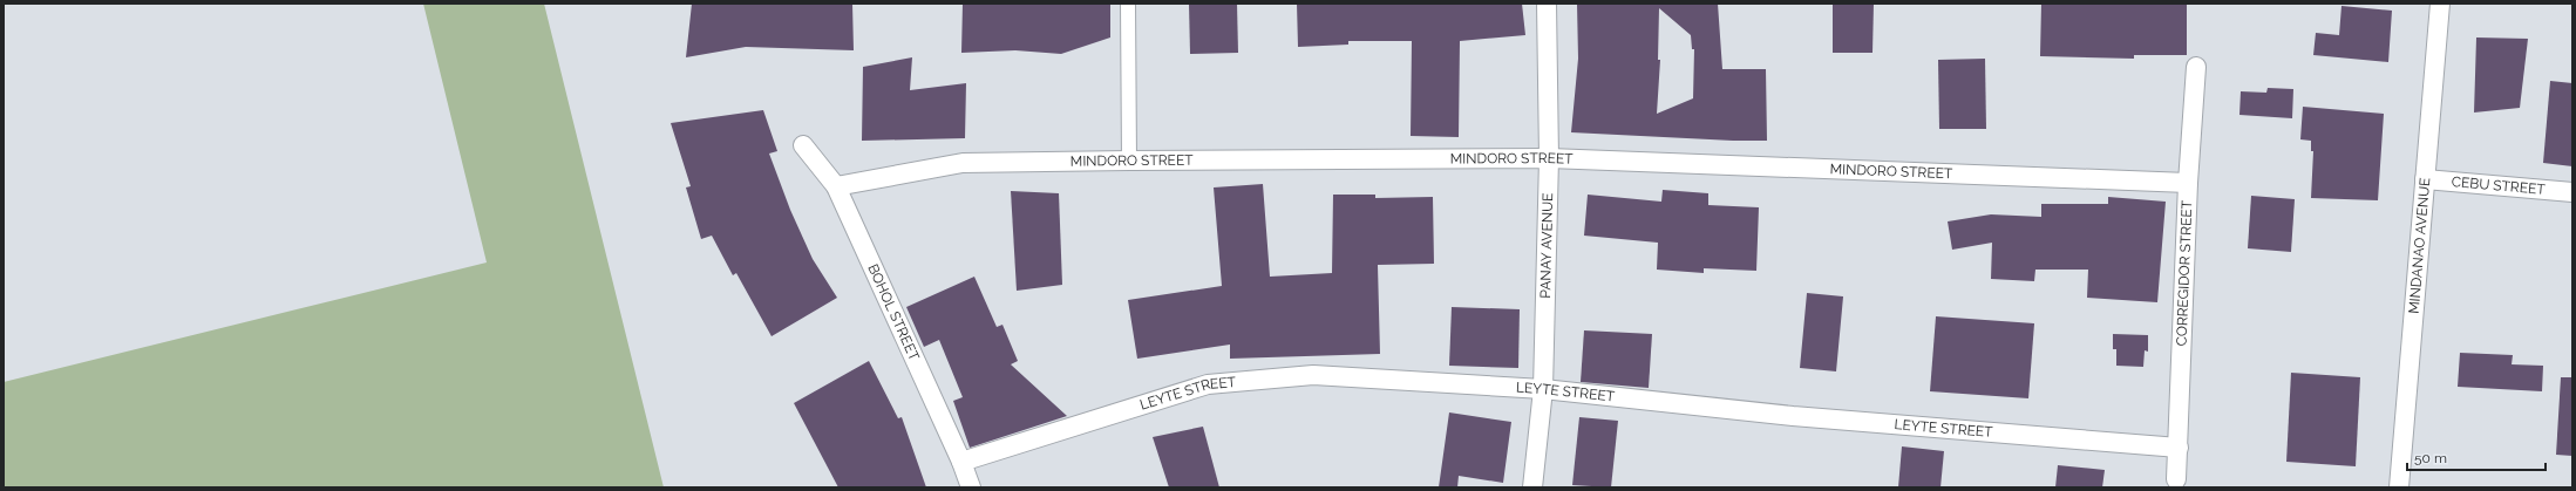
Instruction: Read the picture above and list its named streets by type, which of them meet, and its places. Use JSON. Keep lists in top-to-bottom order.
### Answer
{
  "streets": {
    "street": [
      "MINDORO STREET",
      "CEBU STREET",
      "PANAY AVENUE",
      "MINDANAO AVENUE",
      "CORREGIDOR STREET",
      "BOHOL STREET",
      "LEYTE STREET"
    ]
  },
  "crossings": [
    ["MINDORO STREET", "PANAY AVENUE"],
    ["MINDORO STREET", "CORREGIDOR STREET"],
    ["MINDORO STREET", "BOHOL STREET"],
    ["CEBU STREET", "MINDANAO AVENUE"],
    ["PANAY AVENUE", "LEYTE STREET"],
    ["CORREGIDOR STREET", "LEYTE STREET"],
    ["BOHOL STREET", "LEYTE STREET"]
  ],
  "scale_bar": "50 m"
}
